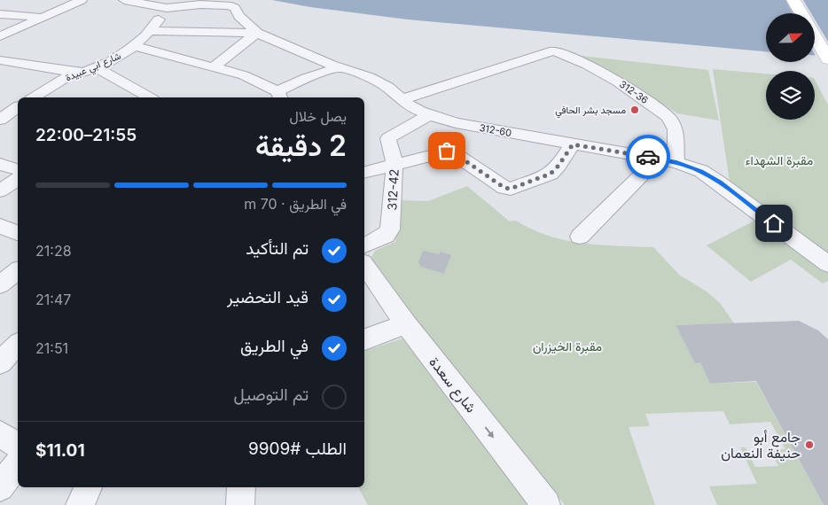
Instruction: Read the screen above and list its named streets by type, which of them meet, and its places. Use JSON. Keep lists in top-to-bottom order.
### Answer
{
  "streets": {
    "street": [
      "شارع ابي عبيدة",
      "312-36",
      "312-60",
      "312-42",
      "شارع سعدة"
    ]
  },
  "crossings": [
    ["شارع ابي عبيدة", "312-60"],
    ["312-36", "312-60"],
    ["312-60", "312-42"]
  ],
  "one_way": ["شارع سعدة"],
  "parks": ["مقبرة الشهداء", "مقبرة الخيزران"],
  "places": ["مسجد بشر الحافي", "جامع أبو حنيفة النعمان"],
  "north": "right",
  "page": {
    "heading": ["2 دقيقة", "يصل خلال", "21:55–22:00"],
    "panel": ["الطلب #9909", "$11.01"],
    "bar": "في الطريق · 70 m",
    "list": [
      ["تم التأكيد", "21:28"],
      ["قيد التحضير", "21:47"],
      ["في الطريق", "21:51"],
      "تم التوصيل"
    ]
  }
}
